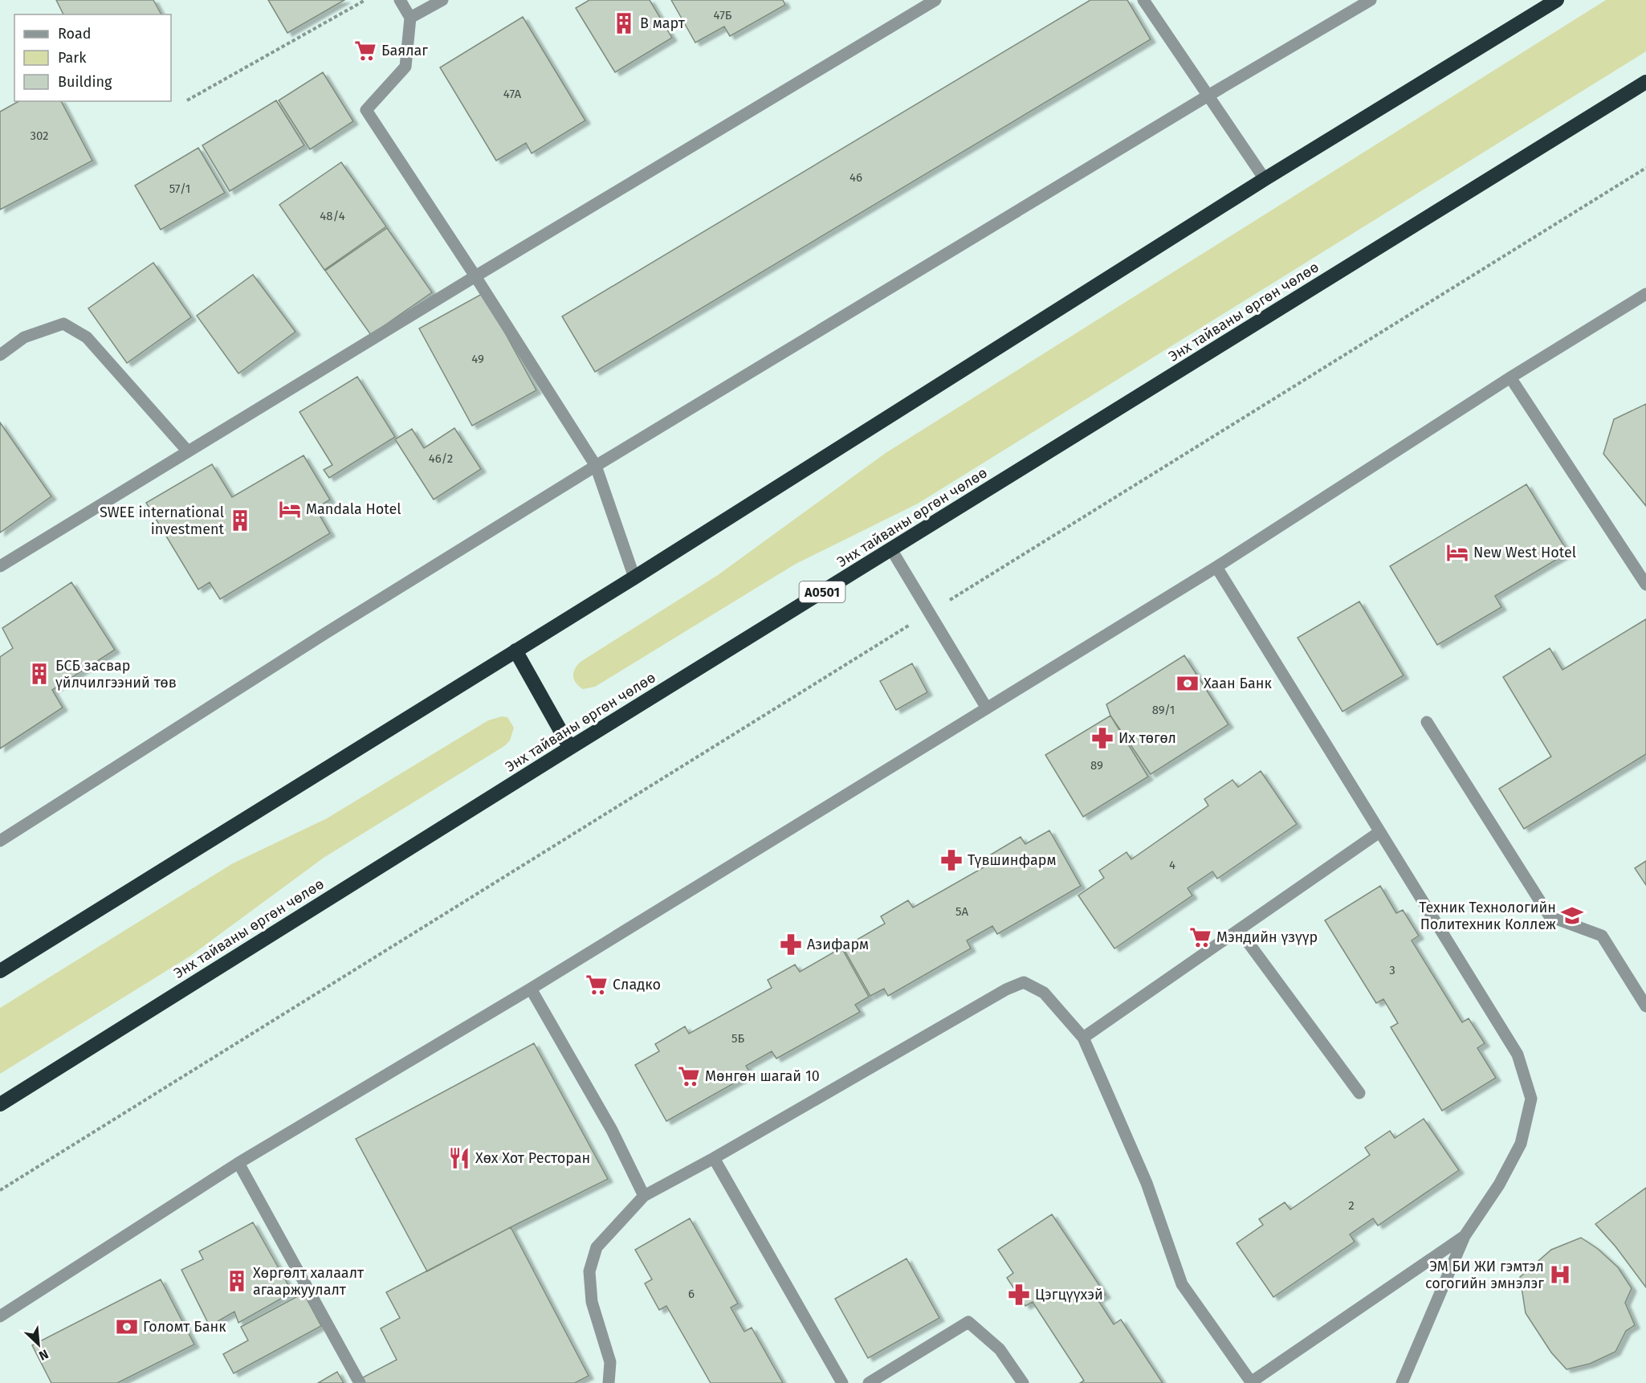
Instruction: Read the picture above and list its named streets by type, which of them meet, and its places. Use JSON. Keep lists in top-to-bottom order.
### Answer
{
  "streets": {
    "highway": ["Энх тайваны өргөн чөлөө", "A0501"]
  },
  "places": {
    "building": [
      "В март",
      "SWEE international investment",
      "БСБ засвар үйлчилгээний төв",
      "Хөргөлт халаалт агааржуулалт"
    ],
    "supermarket": [
      "Баялаг",
      "Мэндийн үзүүр",
      "Сладко",
      "Мөнгөн шагай 10"
    ],
    "hotel": ["Mandala Hotel", "New West Hotel"],
    "bank": ["Хаан Банк", "Голомт Банк"],
    "pharmacy": [
      "Их төгөл",
      "Түвшинфарм",
      "Азифарм",
      "Цэгцүүхэй"
    ],
    "school or university": ["Техник Технологийн Политехник Коллеж"],
    "restaurant": ["Хөх Хот Ресторан"],
    "hospital": ["ЭМ БИ ЖИ гэмтэл согогийн эмнэлэг"]
  },
  "house_numbers": [
    "47Б",
    "47А",
    "302",
    "46",
    "57/1",
    "48/4",
    "49",
    "46/2",
    "89/1",
    "89",
    "4",
    "5А",
    "3",
    "5Б",
    "2",
    "6"
  ],
  "legend": ["Road", "Park", "Building"],
  "north": "bottom right"
}
